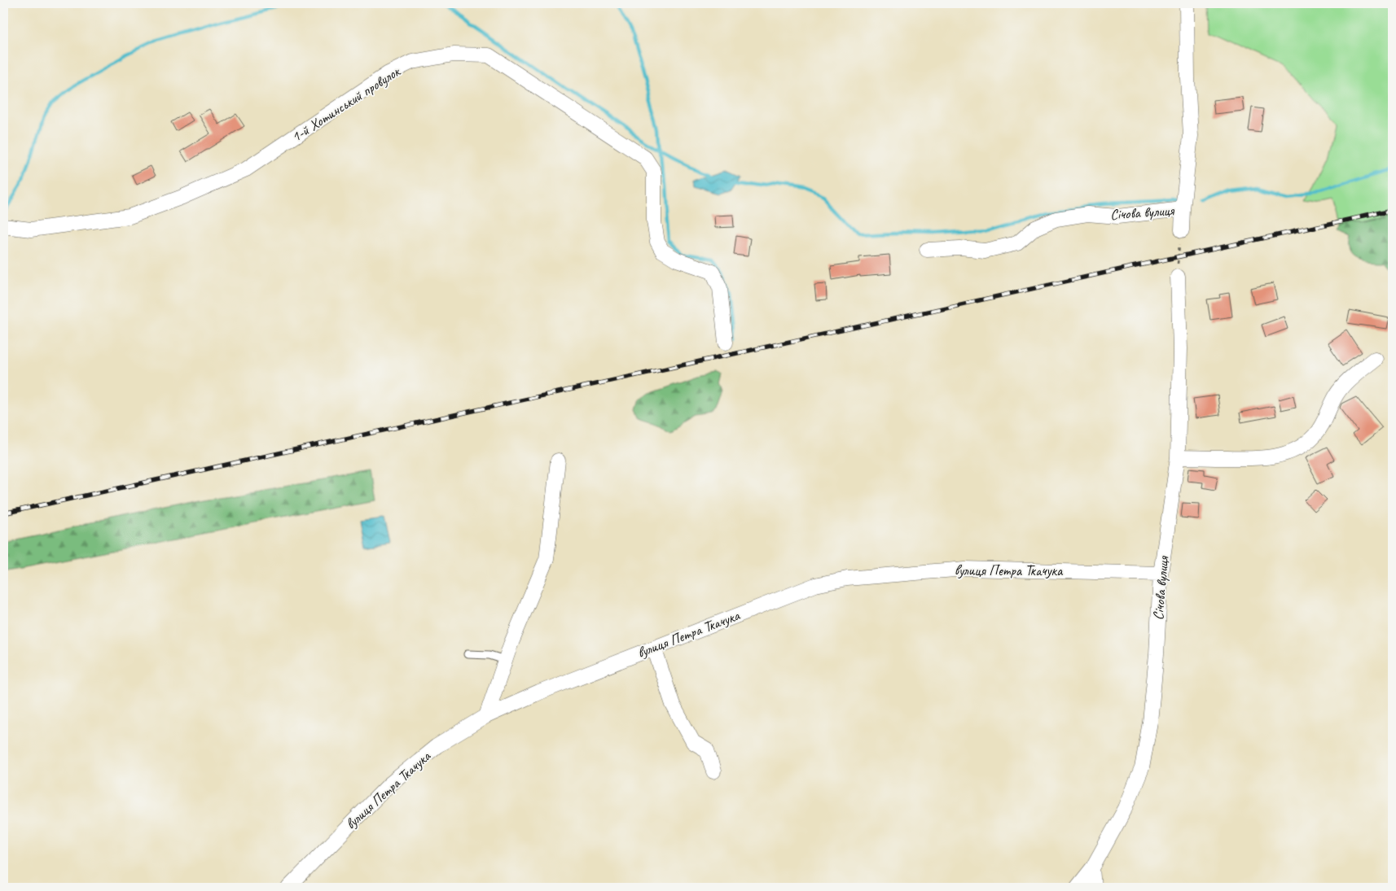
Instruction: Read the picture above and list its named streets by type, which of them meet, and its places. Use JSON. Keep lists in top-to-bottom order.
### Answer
{
  "streets": {
    "street": ["1-й Хотинський провулок", "Січова вулиця", "вулиця Петра Ткачука"]
  },
  "crossings": [
    ["Січова вулиця", "вулиця Петра Ткачука"]
  ]
}
